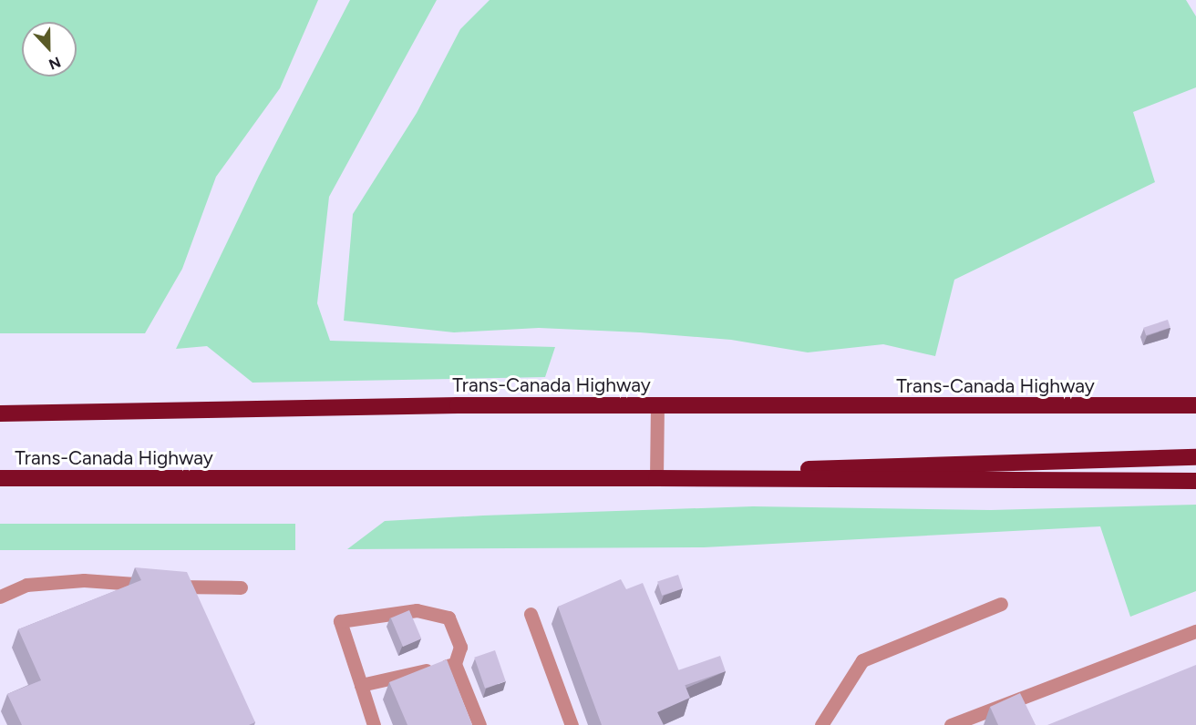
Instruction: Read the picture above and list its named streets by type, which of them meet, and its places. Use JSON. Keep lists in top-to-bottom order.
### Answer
{
  "streets": {
    "highway": ["Trans-Canada Highway"]
  },
  "north": "bottom"
}
